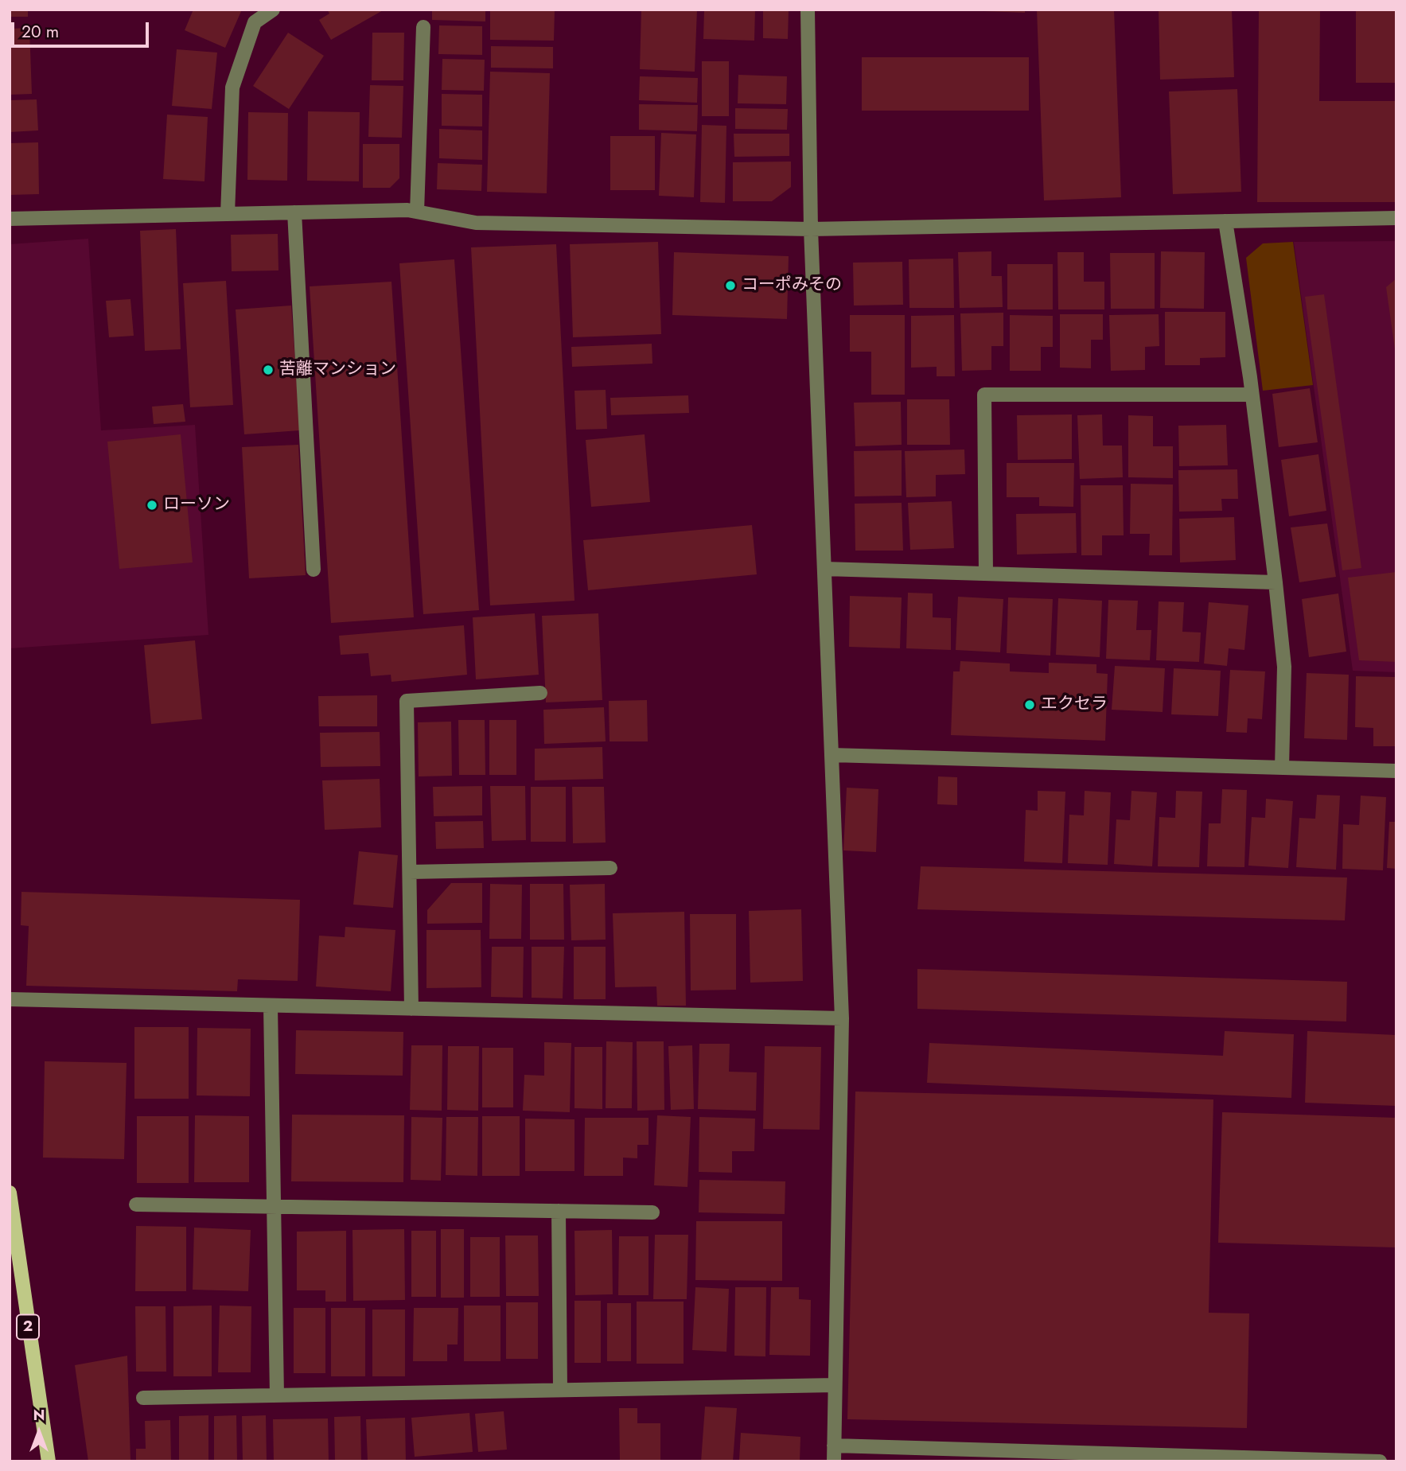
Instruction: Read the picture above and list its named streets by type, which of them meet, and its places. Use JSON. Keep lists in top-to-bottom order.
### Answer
{
  "streets": {
    "main road": ["2"]
  },
  "places": [
    "コーポみその",
    "苦離マンション",
    "ローソン",
    "エクセラ"
  ],
  "scale_bar": "20 m",
  "north": "top"
}
